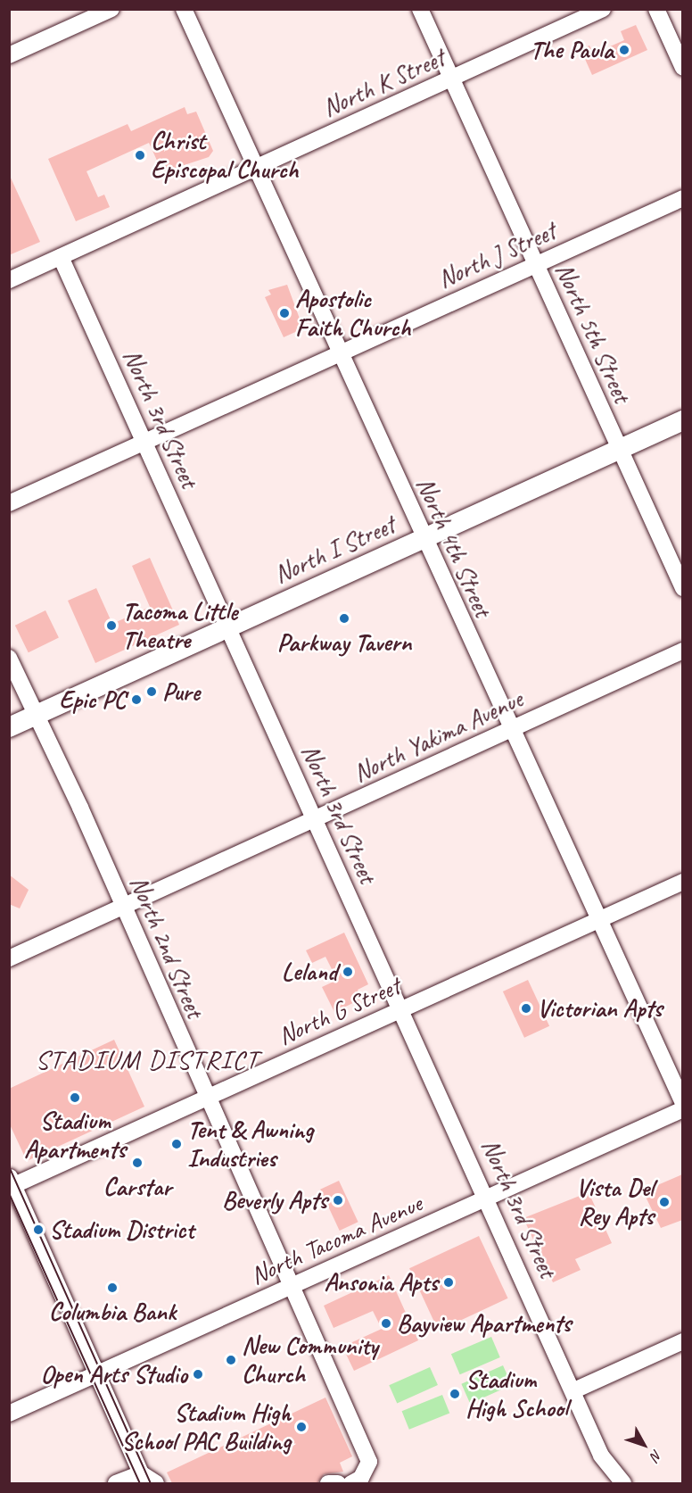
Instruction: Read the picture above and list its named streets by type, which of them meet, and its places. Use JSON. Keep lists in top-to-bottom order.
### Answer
{
  "streets": {
    "main road": ["North I Street"],
    "street": [
      "North K Street",
      "North J Street",
      "North 5th Street",
      "North 3rd Street",
      "North 4th Street",
      "North Yakima Avenue",
      "North 2nd Street",
      "North G Street",
      "North Tacoma Avenue"
    ]
  },
  "crossings": [
    ["North K Street", "North 5th Street"],
    ["North K Street", "North 3rd Street"],
    ["North K Street", "North 4th Street"],
    ["North J Street", "North 5th Street"],
    ["North J Street", "North 3rd Street"],
    ["North J Street", "North 4th Street"],
    ["North 5th Street", "North I Street"],
    ["North 3rd Street", "North I Street"],
    ["North 3rd Street", "North Yakima Avenue"],
    ["North 3rd Street", "North G Street"],
    ["North 3rd Street", "North Tacoma Avenue"],
    ["North 4th Street", "North I Street"],
    ["North 4th Street", "North Yakima Avenue"],
    ["North 4th Street", "North G Street"],
    ["North I Street", "North 2nd Street"],
    ["North Yakima Avenue", "North 2nd Street"],
    ["North 2nd Street", "North G Street"],
    ["North 2nd Street", "North Tacoma Avenue"]
  ],
  "districts": ["STADIUM DISTRICT"],
  "places": [
    "The Paula",
    "Christ Episcopal Church",
    "Apostolic Faith Church",
    "Parkway Tavern",
    "Tacoma Little Theatre",
    "Pure",
    "Epic PC",
    "Leland",
    "Victorian Apts",
    "Stadium Apartments",
    "Tent & Awning Industries",
    "Carstar",
    "Beverly Apts",
    "Vista Del Rey Apts",
    "Stadium District",
    "Ansonia Apts",
    "Columbia Bank",
    "Bayview Apartments",
    "New Community Church",
    "Open Arts Studio",
    "Stadium High School",
    "Stadium High School PAC Building"
  ],
  "north": "bottom right"
}
